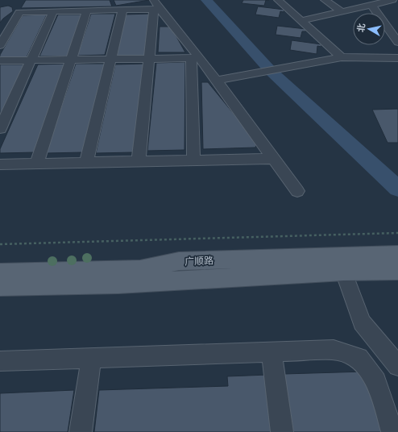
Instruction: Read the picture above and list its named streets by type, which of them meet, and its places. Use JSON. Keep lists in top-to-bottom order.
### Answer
{
  "streets": {
    "main road": ["广顺路"]
  },
  "north": "left"
}
